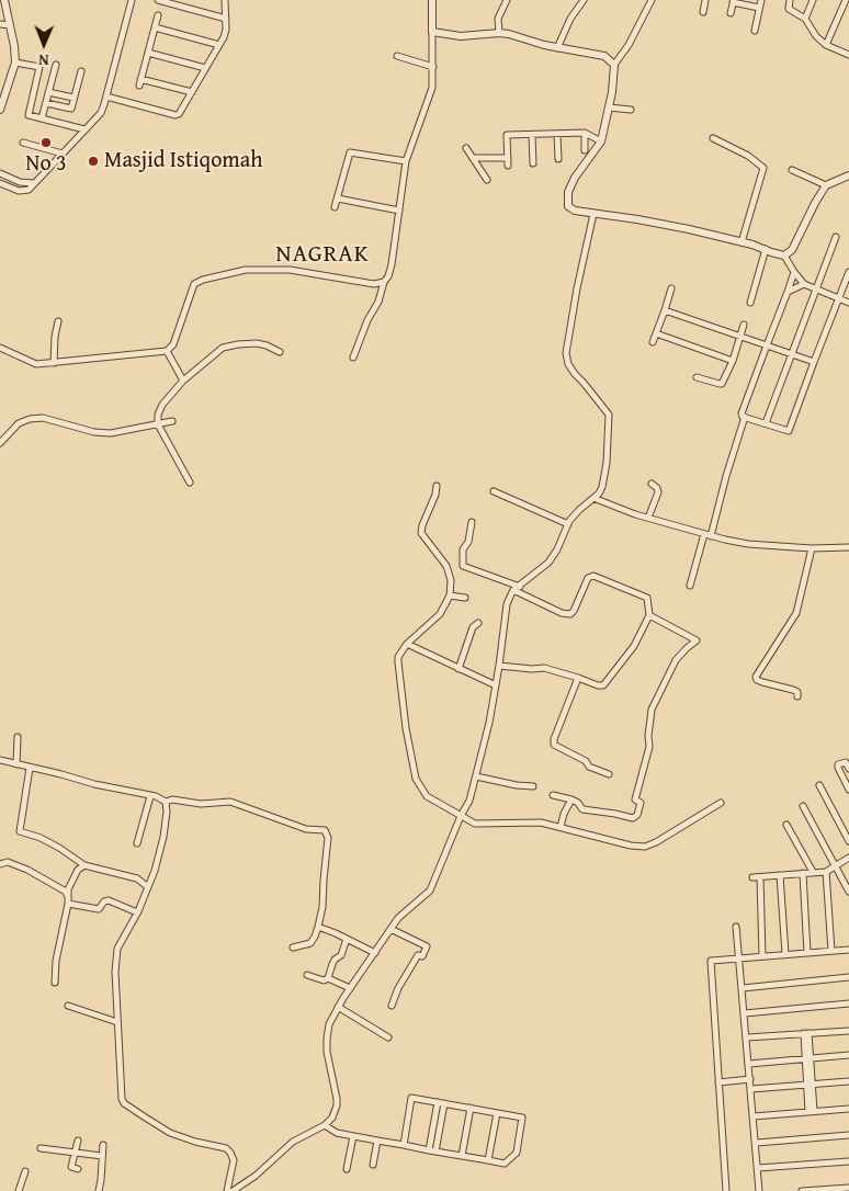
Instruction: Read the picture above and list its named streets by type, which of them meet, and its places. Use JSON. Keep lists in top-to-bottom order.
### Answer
{
  "districts": ["NAGRAK"],
  "places": ["No 3", "Masjid Istiqomah"],
  "north": "bottom"
}
